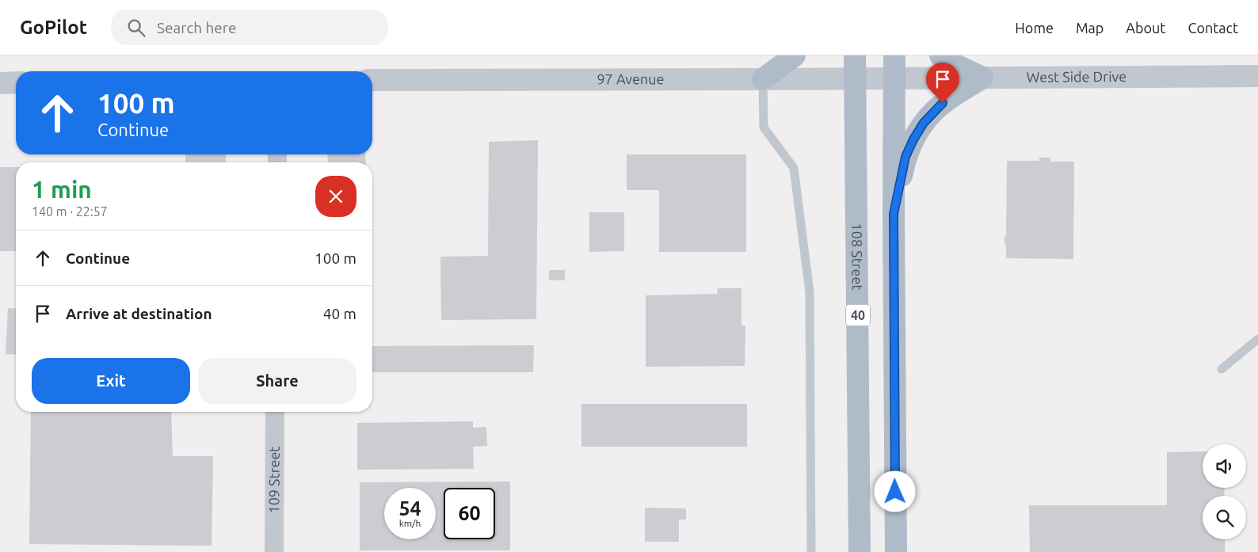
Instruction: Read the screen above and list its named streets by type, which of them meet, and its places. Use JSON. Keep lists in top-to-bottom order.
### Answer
{
  "streets": {
    "main road": ["108 Street", "40"],
    "street": ["West Side Drive", "97 Avenue", "109 Street"]
  },
  "crossings": [
    ["West Side Drive", "97 Avenue"],
    ["97 Avenue", "108 Street"]
  ],
  "page": {
    "header": "GoPilot",
    "search": "Search here",
    "nav": [
      "Home",
      "Map",
      "About",
      "Contact"
    ],
    "turn": ["100 m", "Continue"],
    "heading": ["1 min", "140 m · 22:57"],
    "list": [
      {
        "name": "Continue",
        "value": "100 m"
      },
      {
        "name": "Arrive at destination",
        "value": "40 m"
      }
    ],
    "buttons": ["Exit", "Share"],
    "speed": "54 km/h",
    "limit": "60"
  }
}
